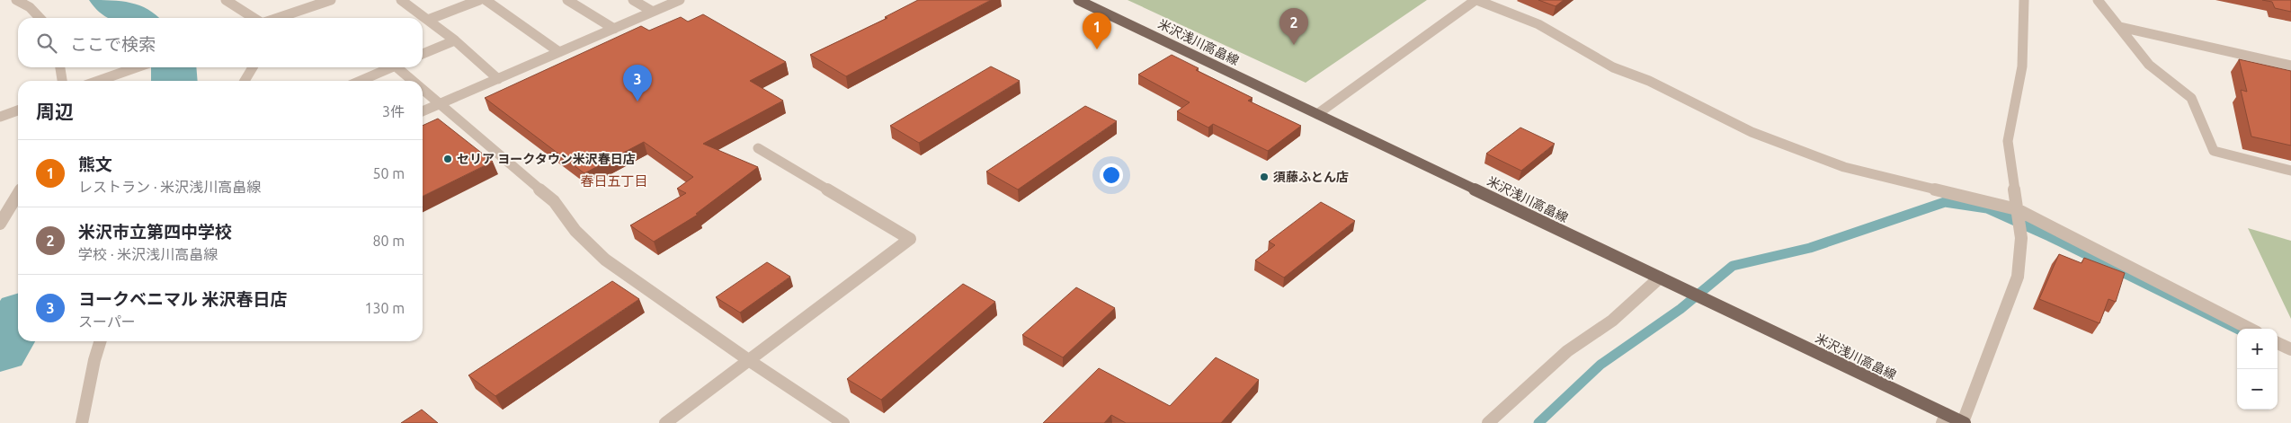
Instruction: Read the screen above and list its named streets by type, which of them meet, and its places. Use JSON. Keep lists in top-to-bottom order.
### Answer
{
  "streets": {
    "main road": ["米沢浅川高畠線"]
  },
  "districts": ["春日五丁目"],
  "places": ["セリア ヨークタウン米沢春日店", "須藤ふとん店"],
  "page": {
    "pins": ["2", "1", "3"],
    "search": "ここで検索",
    "heading": ["周辺", "3件"],
    "list": [
      {
        "mark": "1",
        "name": "熊文",
        "note": "レストラン · 米沢浅川高畠線",
        "value": "50 m"
      },
      {
        "mark": "2",
        "name": "米沢市立第四中学校",
        "note": "学校 · 米沢浅川高畠線",
        "value": "80 m"
      },
      {
        "mark": "3",
        "name": "ヨークベニマル 米沢春日店",
        "note": "スーパー",
        "value": "130 m"
      }
    ],
    "map_buttons": ["+", "−"]
  }
}
